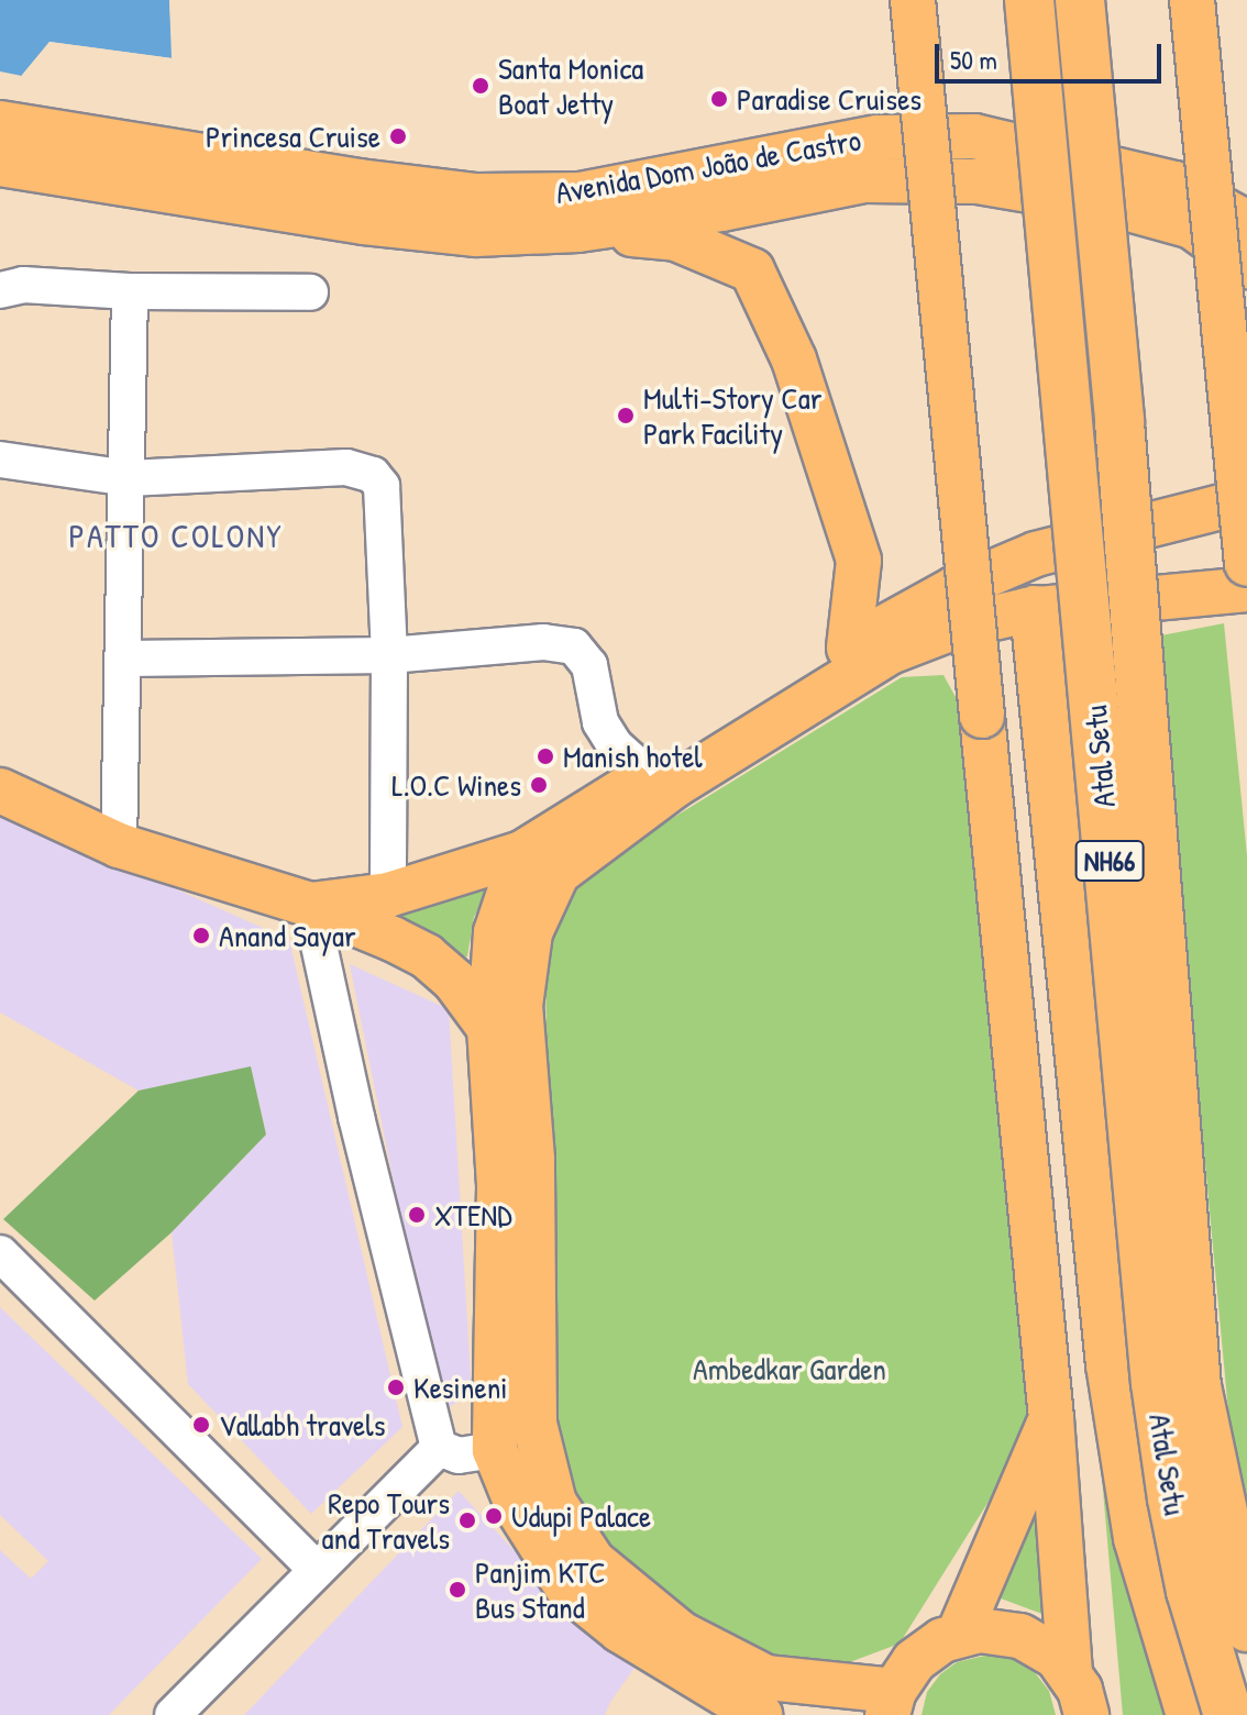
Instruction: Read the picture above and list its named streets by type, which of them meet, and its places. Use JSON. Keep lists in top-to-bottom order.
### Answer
{
  "streets": {
    "highway": ["Atal Setu", "NH66"],
    "main road": ["Avenida Dom João de Castro"]
  },
  "districts": ["PATTO COLONY"],
  "parks": ["Ambedkar Garden"],
  "places": [
    "Santa Monica Boat Jetty",
    "Paradise Cruises",
    "Princesa Cruise",
    "Multi-Story Car Park Facility",
    "Manish hotel",
    "L.O.C Wines",
    "Anand Sayar",
    "XTEND",
    "Kesineni",
    "Vallabh travels",
    "Udupi Palace",
    "Repo Tours and Travels",
    "Panjim KTC Bus Stand"
  ],
  "scale_bar": "50 m"
}
